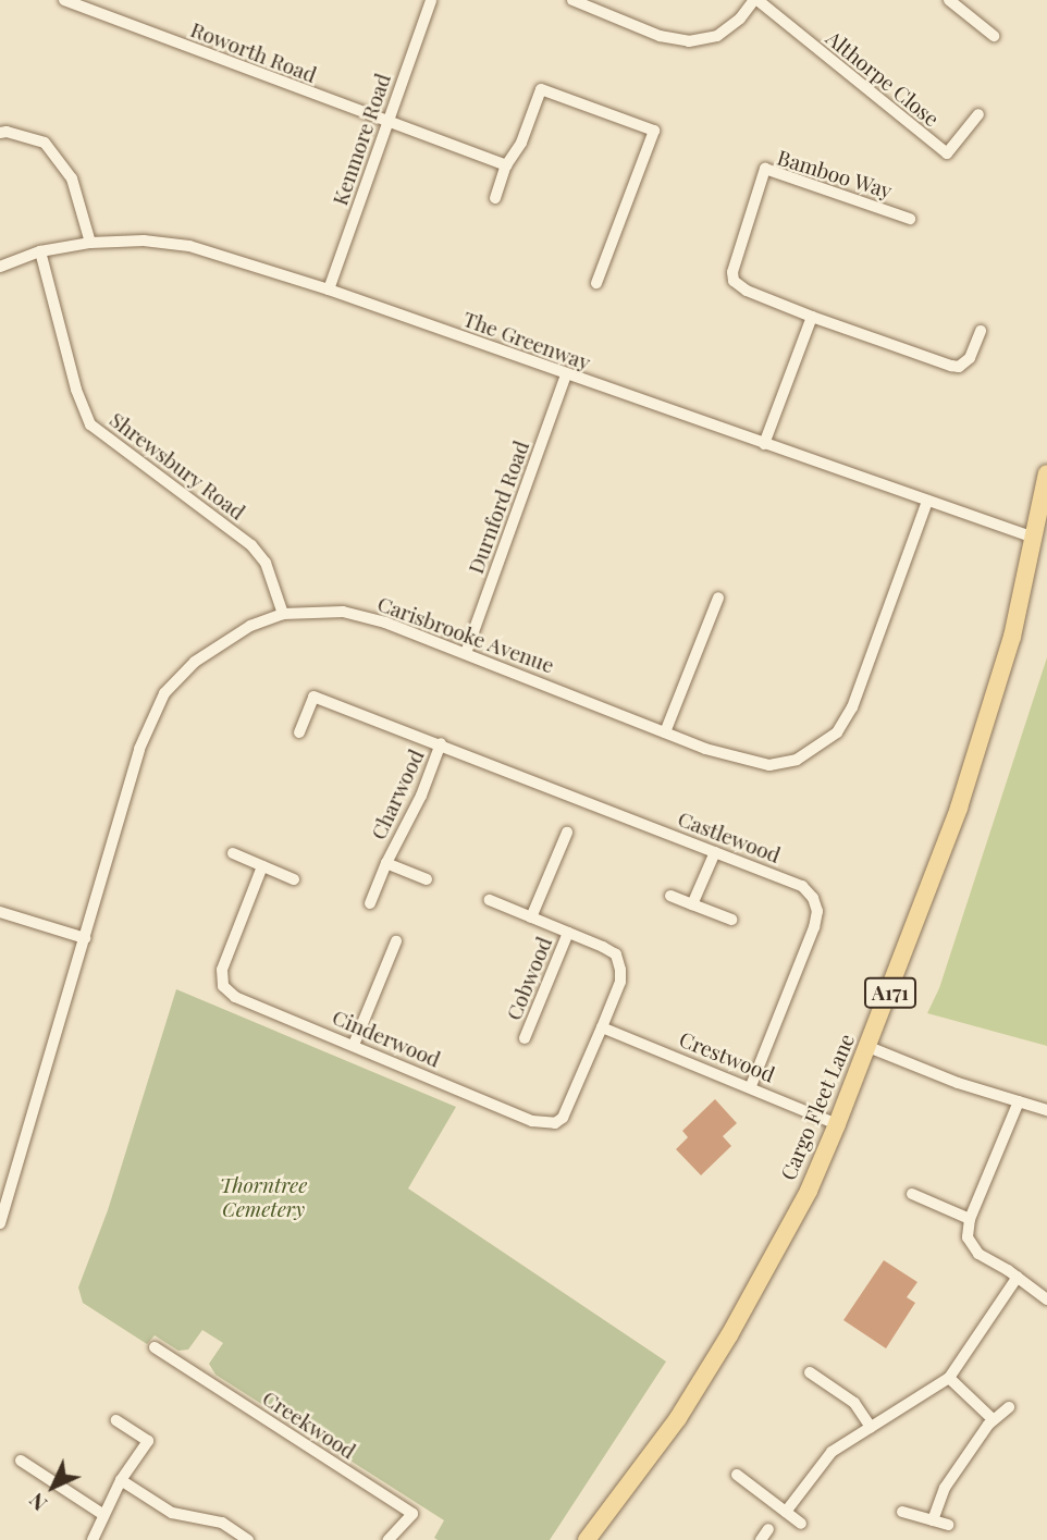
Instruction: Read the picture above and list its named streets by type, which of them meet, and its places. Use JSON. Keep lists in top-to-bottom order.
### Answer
{
  "streets": {
    "main road": ["A171", "Cargo Fleet Lane"],
    "street": [
      "Roworth Road",
      "Althorpe Close",
      "Kenmore Road",
      "Bamboo Way",
      "The Greenway",
      "Shrewsbury Road",
      "Durnford Road",
      "Carisbrooke Avenue",
      "Charwood",
      "Castlewood",
      "Cobwood",
      "Cinderwood",
      "Crestwood",
      "Creekwood"
    ]
  },
  "crossings": [
    ["Roworth Road", "Kenmore Road"],
    ["Kenmore Road", "The Greenway"],
    ["The Greenway", "Shrewsbury Road"],
    ["The Greenway", "Durnford Road"],
    ["The Greenway", "Carisbrooke Avenue"],
    ["The Greenway", "Cargo Fleet Lane"],
    ["Shrewsbury Road", "Carisbrooke Avenue"],
    ["Durnford Road", "Carisbrooke Avenue"],
    ["Charwood", "Castlewood"],
    ["Castlewood", "Crestwood"],
    ["Cobwood", "Cinderwood"],
    ["Cinderwood", "Crestwood"],
    ["Crestwood", "Cargo Fleet Lane"]
  ],
  "parks": ["Thorntree Cemetery"],
  "north": "bottom left"
}
